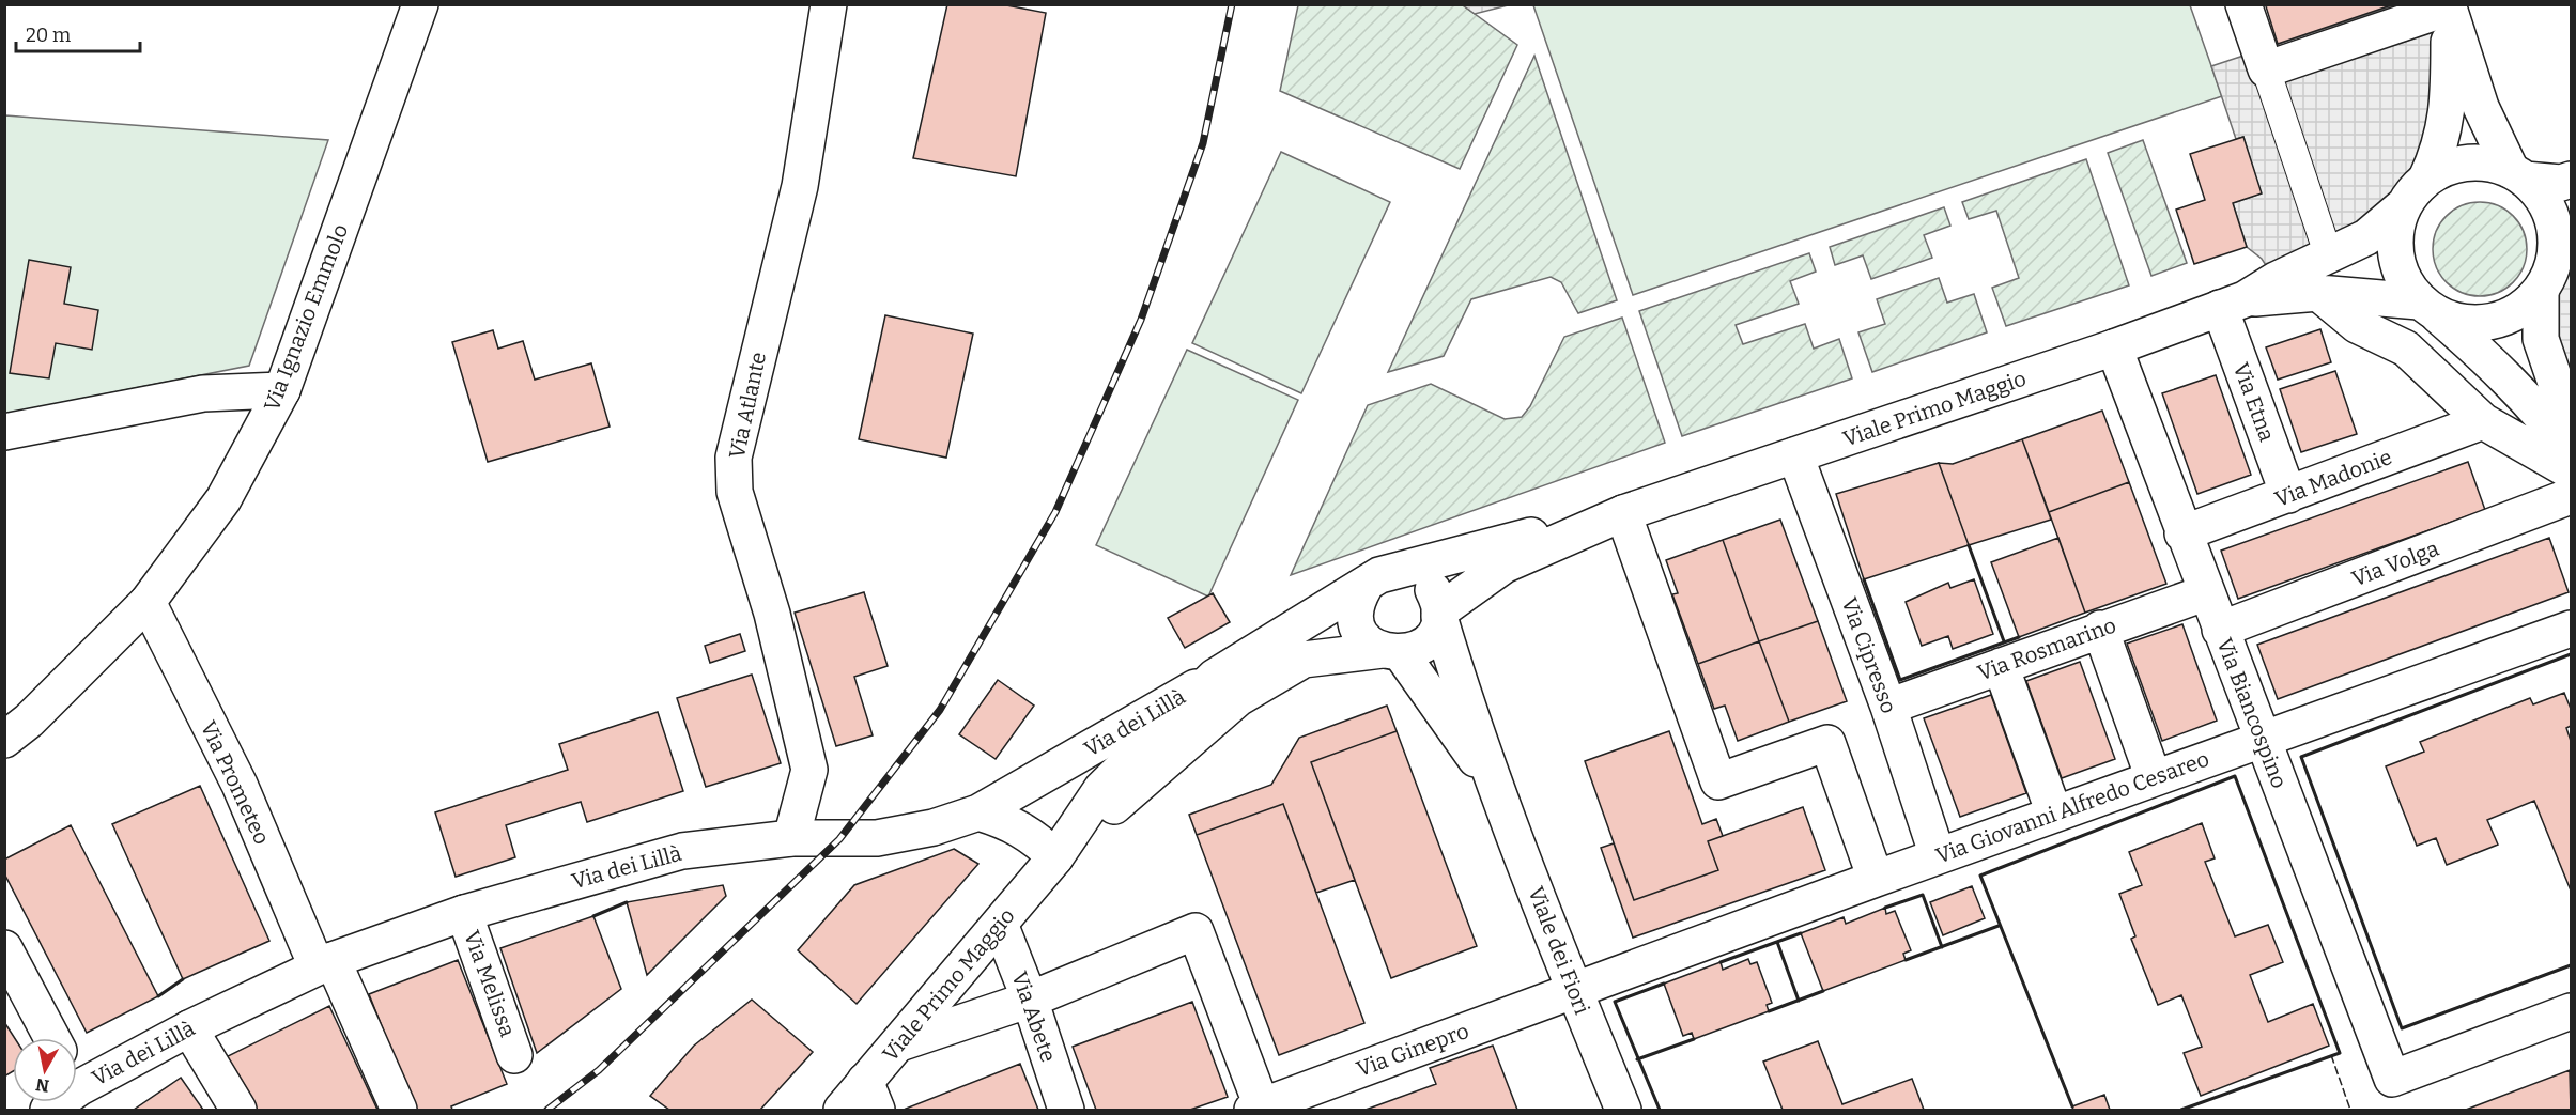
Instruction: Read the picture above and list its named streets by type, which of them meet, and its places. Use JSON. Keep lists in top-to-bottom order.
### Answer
{
  "streets": {
    "street": [
      "Via Ignazio Emmolo",
      "Via Etna",
      "Via Atlante",
      "Viale Primo Maggio",
      "Via Madonie",
      "Via Volga",
      "Via Rosmarino",
      "Via Cipresso",
      "Via Biancospino",
      "Via dei Lillà",
      "Via Prometeo",
      "Via Giovanni Alfredo Cesareo",
      "Viale dei Fiori",
      "Via Melissa",
      "Via Abete",
      "Via Ginepro"
    ]
  },
  "crossings": [
    ["Via Ignazio Emmolo", "Via Prometeo"],
    ["Via Etna", "Viale Primo Maggio"],
    ["Via Etna", "Via Madonie"],
    ["Via Atlante", "Via dei Lillà"],
    ["Viale Primo Maggio", "Via Cipresso"],
    ["Viale Primo Maggio", "Via Biancospino"],
    ["Viale Primo Maggio", "Via Abete"],
    ["Via Madonie", "Via Biancospino"],
    ["Via Volga", "Via Biancospino"],
    ["Via Rosmarino", "Via Cipresso"],
    ["Via Rosmarino", "Via Biancospino"],
    ["Via Cipresso", "Via Giovanni Alfredo Cesareo"],
    ["Via Biancospino", "Via Giovanni Alfredo Cesareo"],
    ["Via dei Lillà", "Via Prometeo"],
    ["Via dei Lillà", "Via Melissa"],
    ["Via Giovanni Alfredo Cesareo", "Viale dei Fiori"],
    ["Via Giovanni Alfredo Cesareo", "Via Ginepro"],
    ["Viale dei Fiori", "Via Ginepro"]
  ],
  "scale_bar": "20 m",
  "north": "bottom"
}
